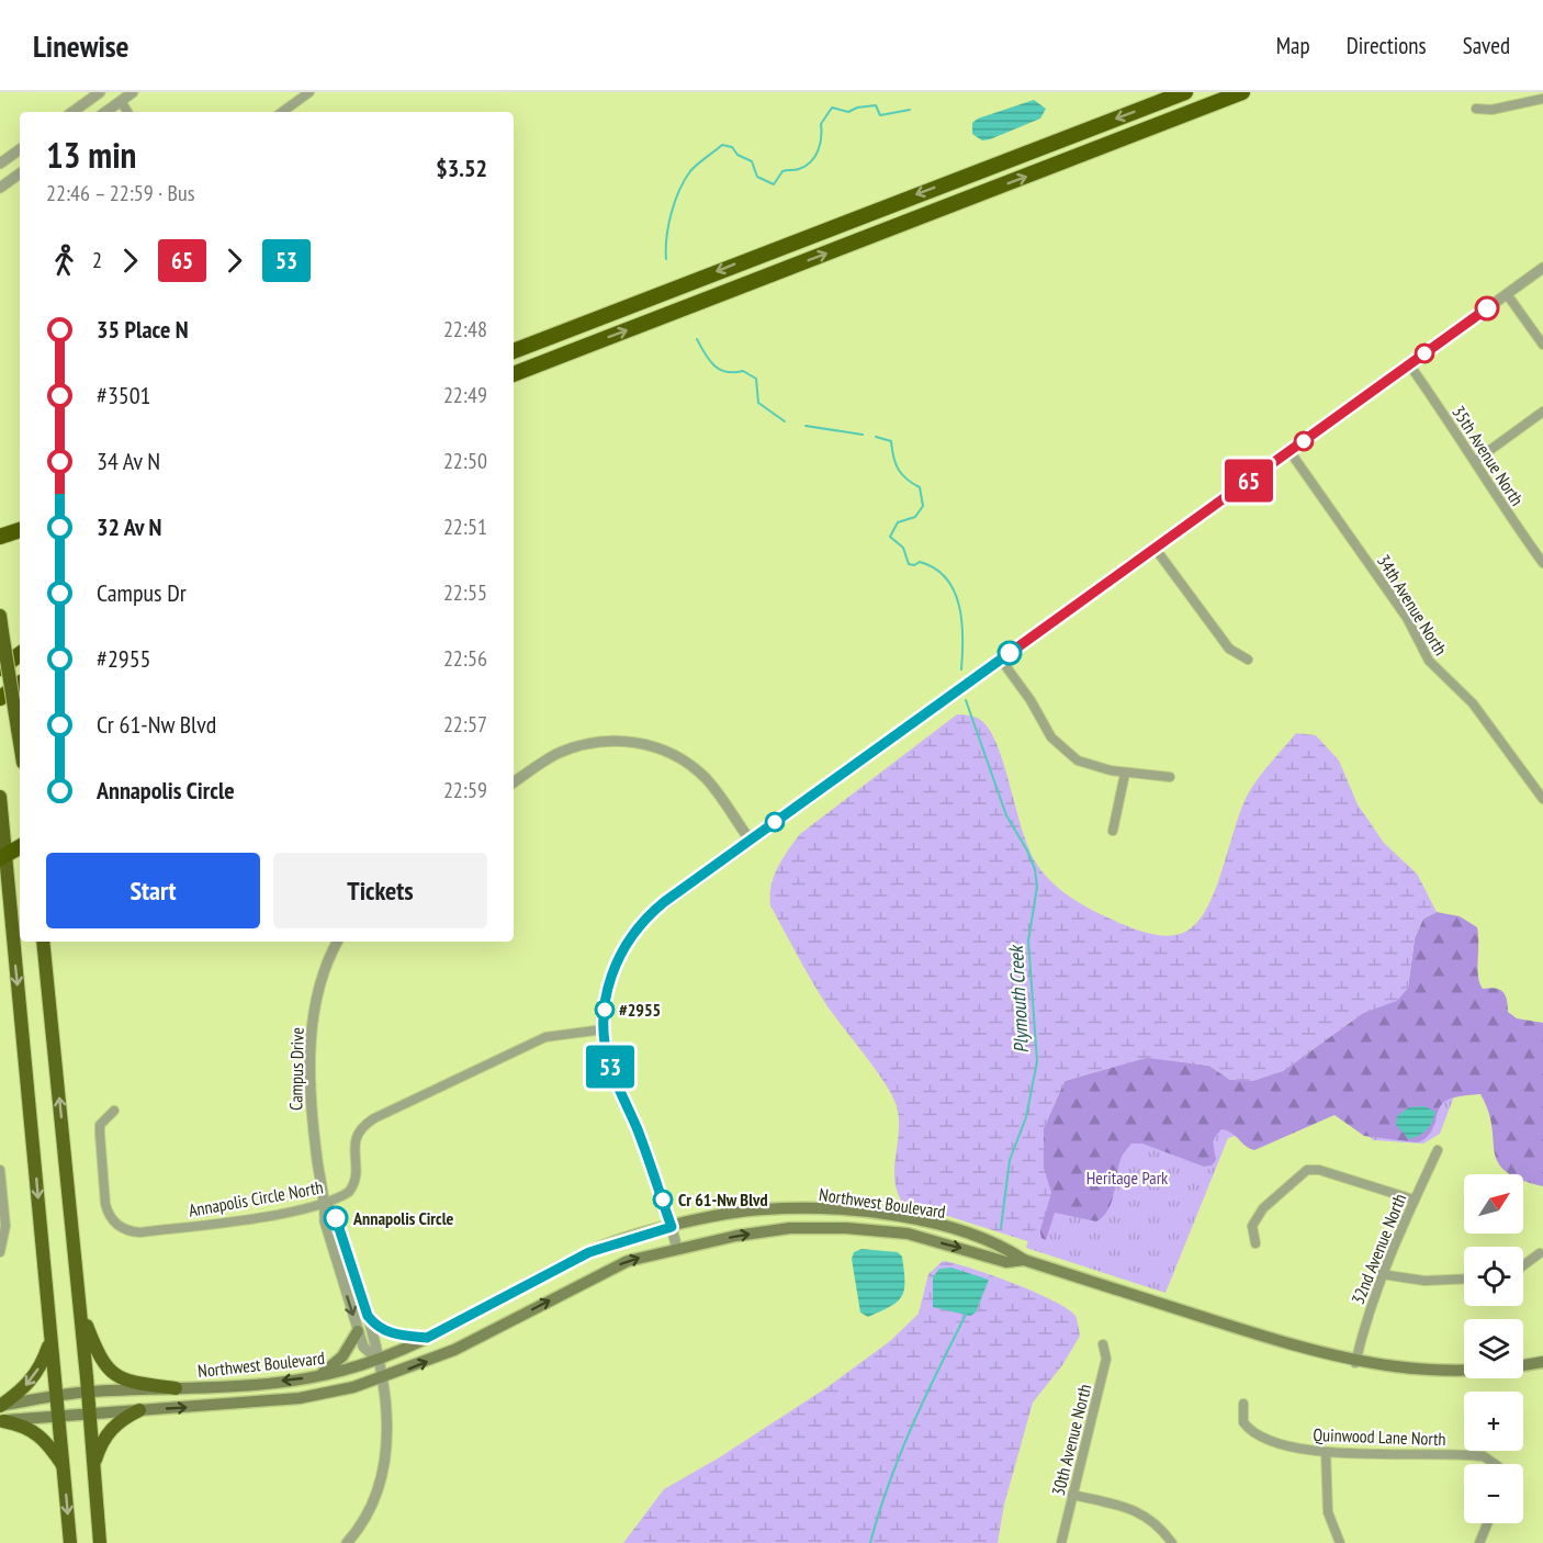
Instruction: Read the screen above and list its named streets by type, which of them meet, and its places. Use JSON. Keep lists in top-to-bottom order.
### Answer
{
  "streets": {
    "main road": ["Northwest Boulevard"],
    "street": [
      "35th Avenue North",
      "34th Avenue North",
      "Campus Drive",
      "Annapolis Circle North",
      "32nd Avenue North",
      "Quinwood Lane North",
      "30th Avenue North"
    ]
  },
  "crossings": [
    ["Campus Drive", "Annapolis Circle North"],
    ["Campus Drive", "Northwest Boulevard"],
    ["Northwest Boulevard", "32nd Avenue North"]
  ],
  "water": ["Plymouth Creek"],
  "parks": ["Heritage Park"],
  "places": ["#2955", "Cr 61-Nw Blvd", "Annapolis Circle"],
  "lines": ["bus line 65", "bus line 53"],
  "north": "top right",
  "page": {
    "header": "Linewise",
    "nav": ["Map", "Directions", "Saved"],
    "on_map": ["65", "53"],
    "heading": ["13 min", "22:46 – 22:59 · Bus", "$3.52"],
    "legs": ["2", "65", "53"],
    "list": [
      {
        "name": "35 Place N",
        "value": "22:48"
      },
      {
        "name": "#3501",
        "value": "22:49"
      },
      {
        "name": "34 Av N",
        "value": "22:50"
      },
      {
        "name": "32 Av N",
        "value": "22:51"
      },
      {
        "name": "Campus Dr",
        "value": "22:55"
      },
      {
        "name": "#2955",
        "value": "22:56"
      },
      {
        "name": "Cr 61-Nw Blvd",
        "value": "22:57"
      },
      {
        "name": "Annapolis Circle",
        "value": "22:59"
      }
    ],
    "buttons": ["Start", "Tickets"],
    "map_buttons": ["+", "−"]
  }
}
